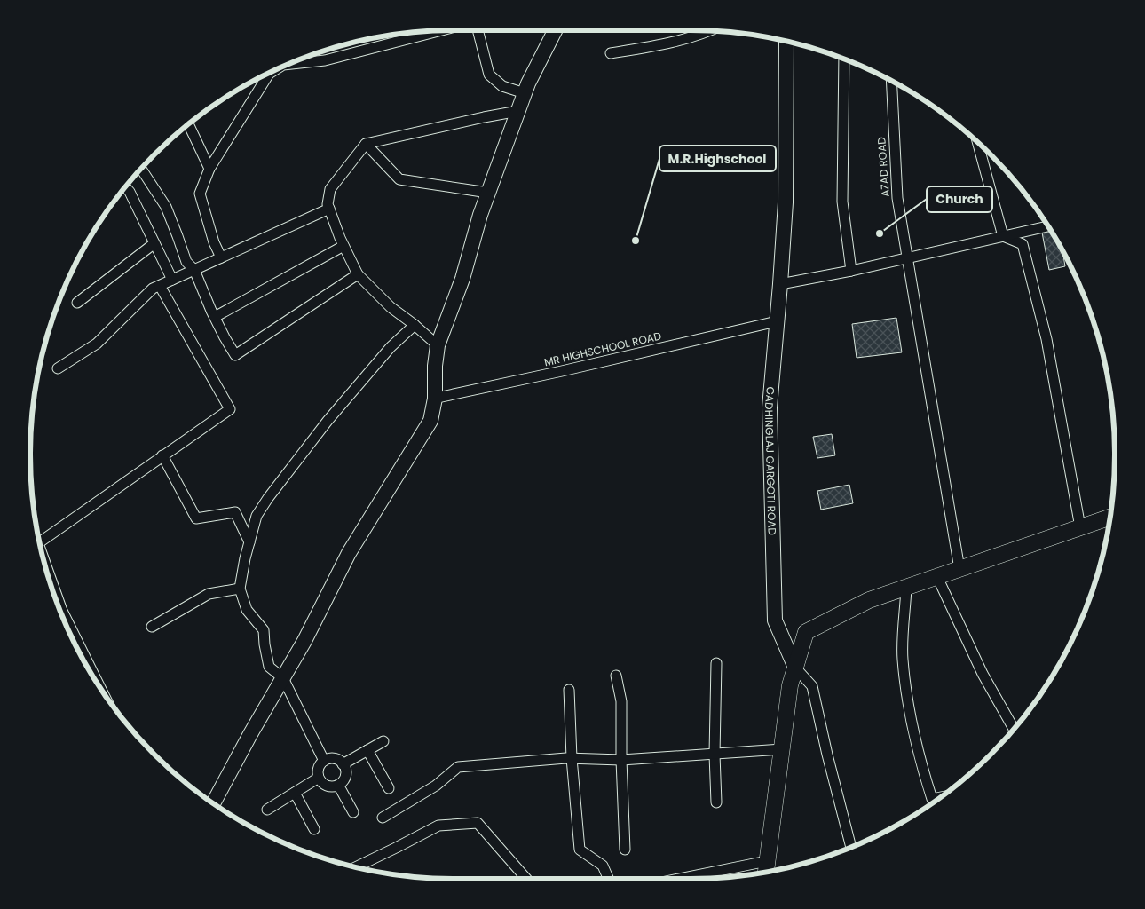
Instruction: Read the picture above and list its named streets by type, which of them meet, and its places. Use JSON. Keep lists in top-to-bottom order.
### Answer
{
  "streets": {
    "street": ["AZAD ROAD", "MR HIGHSCHOOL ROAD", "GADHINGLAJ GARGOTI ROAD"]
  },
  "crossings": [
    ["MR HIGHSCHOOL ROAD", "GADHINGLAJ GARGOTI ROAD"]
  ],
  "places": ["Church", "M.R.Highschool"]
}
